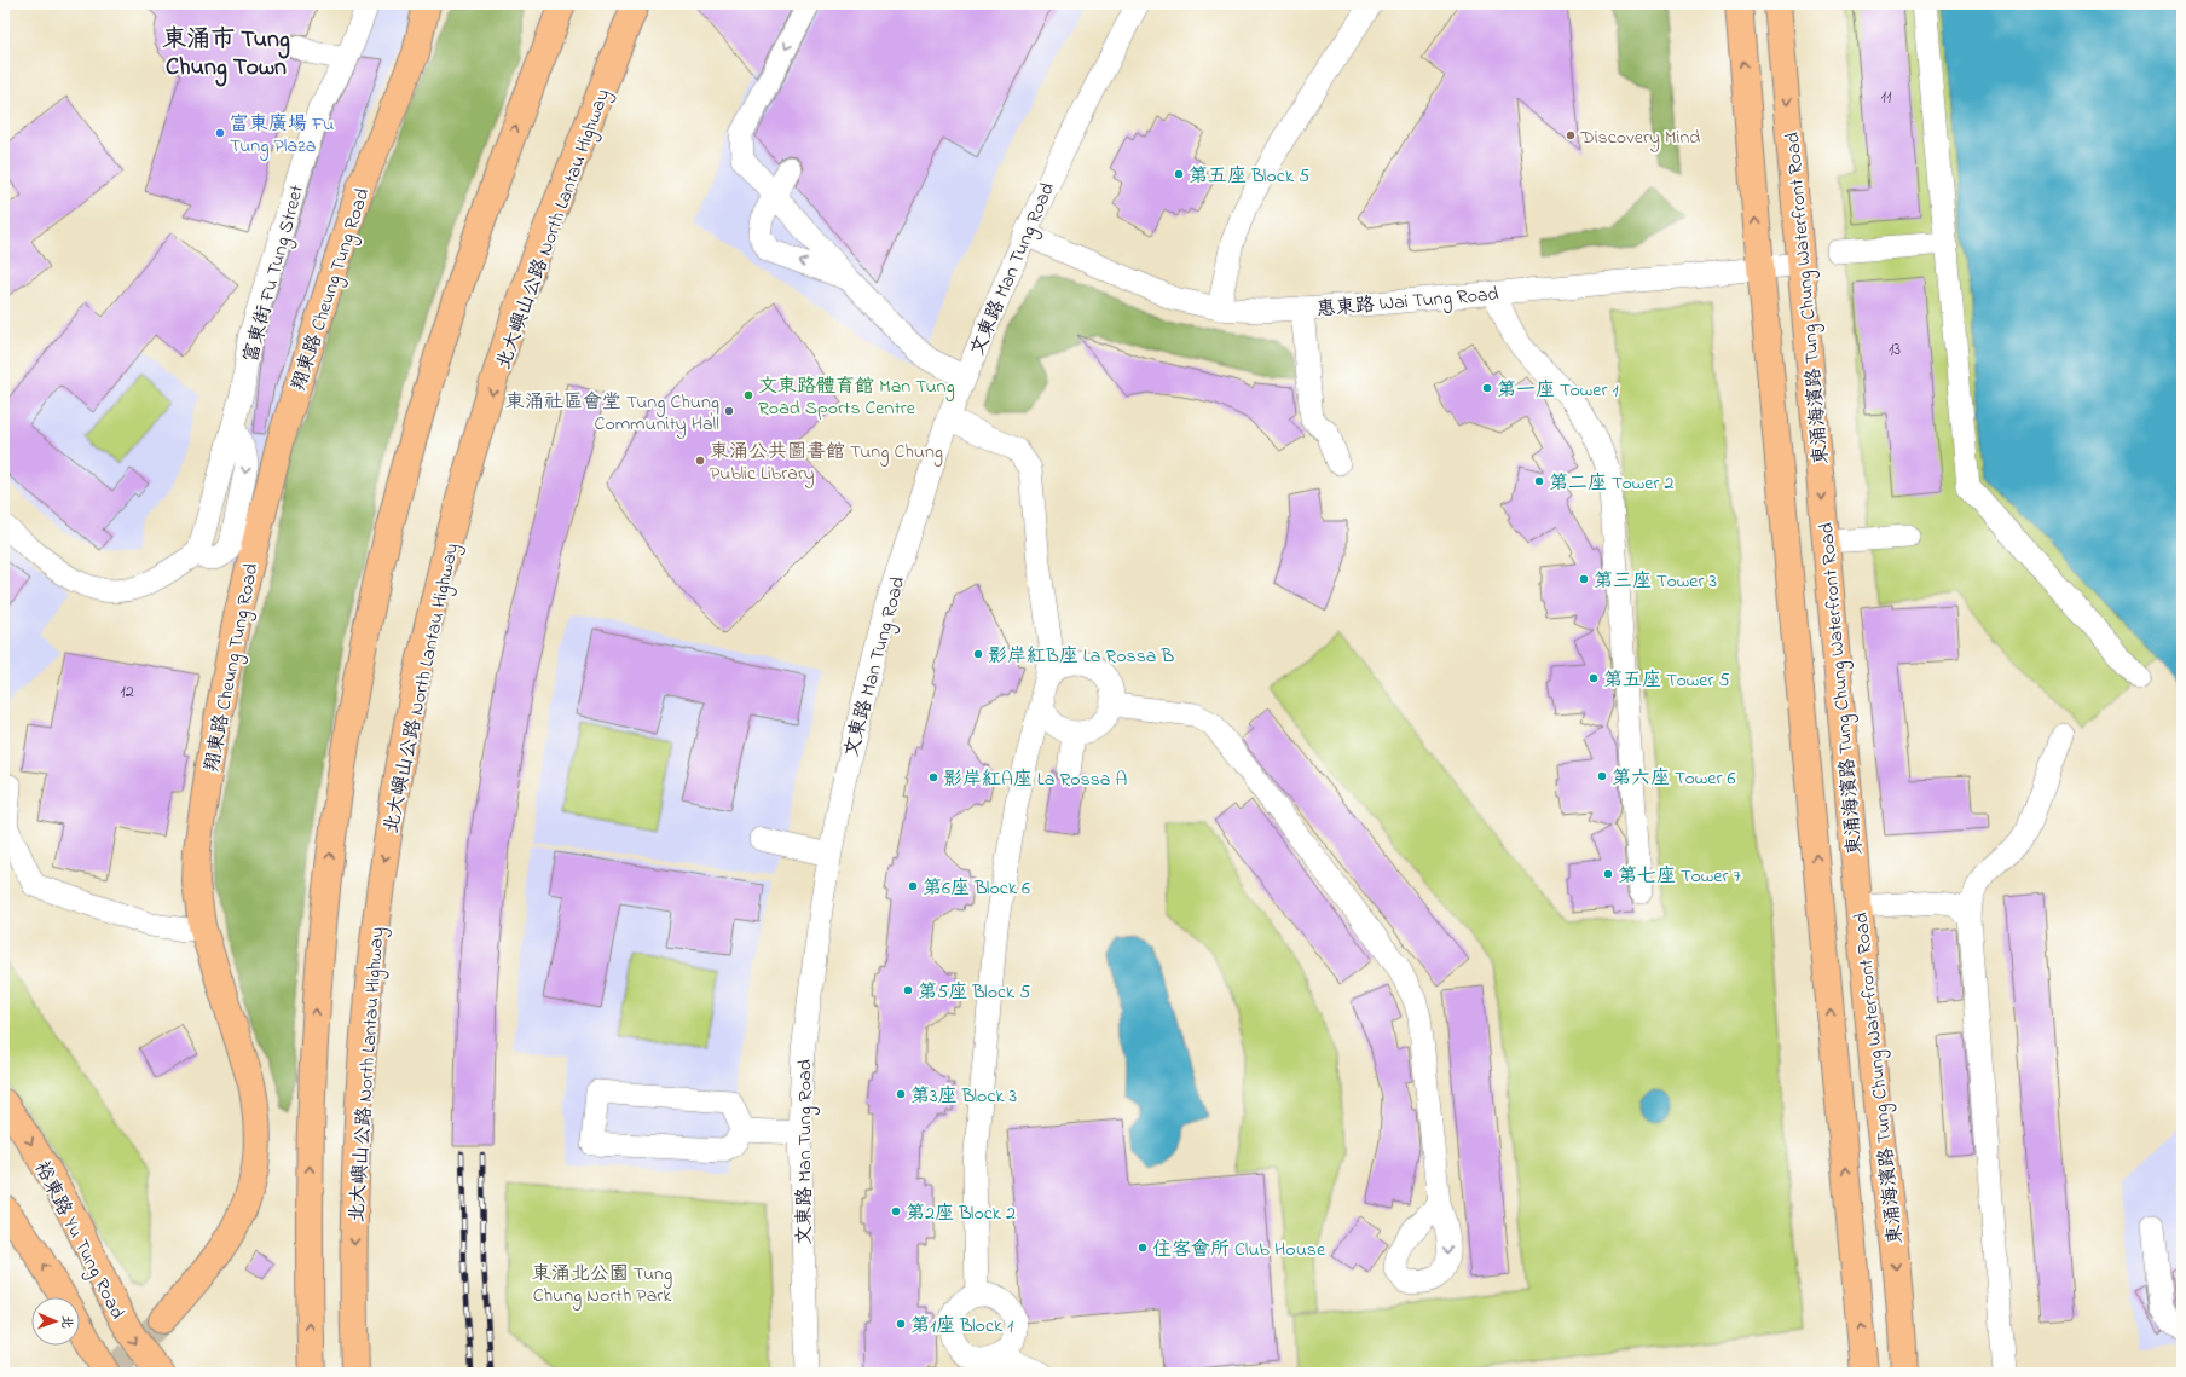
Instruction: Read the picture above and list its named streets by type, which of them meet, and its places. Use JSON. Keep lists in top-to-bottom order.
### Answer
{
  "streets": {
    "main road": [
      "北大嶼山公路 North Lantau Highway",
      "翔東路 Cheung Tung Road",
      "東涌海濱路 Tung Chung Waterfront Road",
      "裕東路 Yu Tung Road"
    ],
    "street": ["文東路 Man Tung Road", "富東街 Fu Tung Street", "惠東路 Wai Tung Road"]
  },
  "crossings": [
    ["文東路 Man Tung Road", "惠東路 Wai Tung Road"],
    ["東涌海濱路 Tung Chung Waterfront Road", "惠東路 Wai Tung Road"]
  ],
  "districts": ["東涌市 Tung Chung Town"],
  "parks": ["東涌北公園 Tung Chung North Park"],
  "places": [
    "富東廣場 Fu Tung Plaza",
    "Discovery Mind",
    "第五座 Block 5",
    "第一座 Tower 1",
    "文東路體育館 Man Tung Road Sports Centre",
    "東涌社區會堂 Tung Chung Community Hall",
    "東涌公共圖書館 Tung Chung Public Library",
    "第二座 Tower 2",
    "第三座 Tower 3",
    "影岸紅B座 La Rossa B",
    "第五座 Tower 5",
    "第六座 Tower 6",
    "影岸紅A座 La Rossa A",
    "第七座 Tower 7",
    "第6座 Block 6",
    "第5座 Block 5",
    "第3座 Block 3",
    "第2座 Block 2",
    "住客會所 Club House",
    "第1座 Block 1"
  ],
  "house_numbers": ["11", "13", "12"],
  "north": "right"
}
